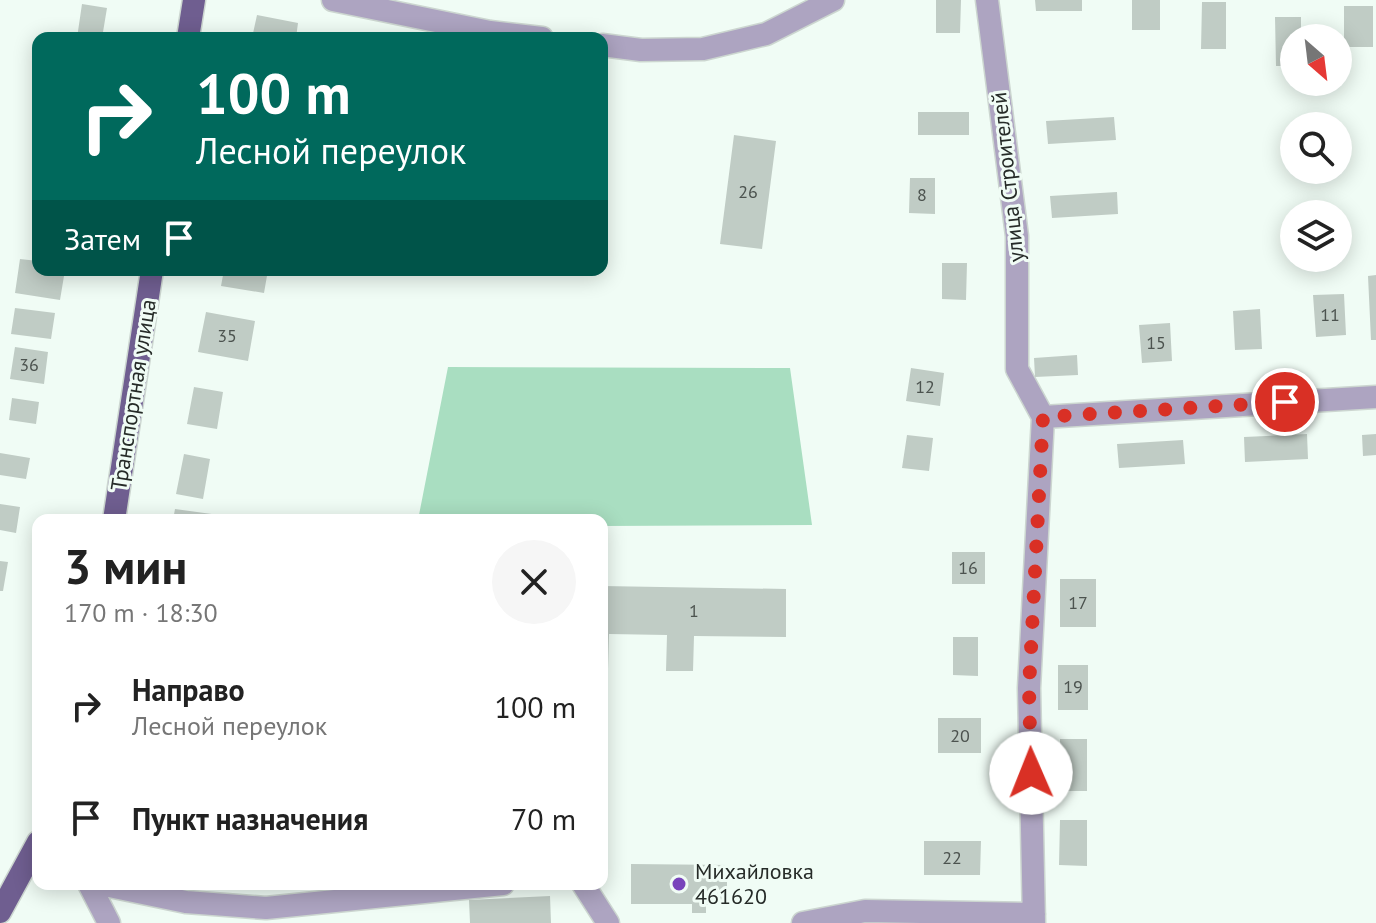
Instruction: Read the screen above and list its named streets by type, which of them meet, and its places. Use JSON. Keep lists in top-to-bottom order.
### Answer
{
  "streets": {
    "main road": ["Транспортная улица"],
    "street": ["улица Строителей"]
  },
  "places": ["Михайловка 461620"],
  "house_numbers": [
    "26",
    "8",
    "11",
    "35",
    "15",
    "36",
    "12",
    "16",
    "17",
    "1",
    "19",
    "20",
    "22"
  ],
  "north": "bottom right",
  "page": {
    "turn": ["100 m", "Лесной переулок"],
    "then": "Затем",
    "heading": ["3 мин", "170 m · 18:30"],
    "list": [
      {
        "name": "Направо",
        "note": "Лесной переулок",
        "value": "100 m"
      },
      {
        "name": "Пункт назначения",
        "value": "70 m"
      }
    ]
  }
}
